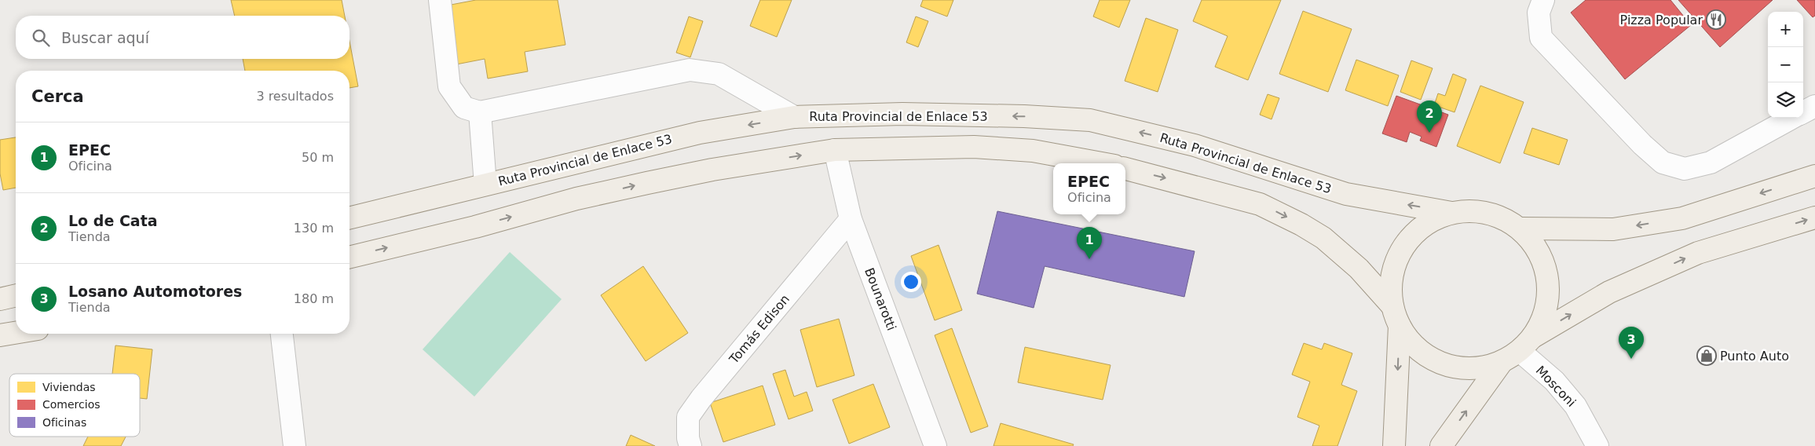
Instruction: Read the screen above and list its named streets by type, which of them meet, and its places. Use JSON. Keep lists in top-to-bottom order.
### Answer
{
  "streets": {
    "main road": ["Ruta Provincial de Enlace 53"],
    "street": ["Bounarotti", "Tomás Edison", "Mosconi"]
  },
  "crossings": [
    ["Bounarotti", "Tomás Edison"]
  ],
  "places": {
    "restaurant": ["Pizza Popular"],
    "shop": ["Punto Auto"]
  },
  "legend": ["Viviendas", "Comercios", "Oficinas"],
  "page": {
    "map_buttons": ["+", "−"],
    "search": "Buscar aquí",
    "heading": ["Cerca", "3 resultados"],
    "pins": ["2", "1", "3"],
    "list": [
      {
        "mark": "1",
        "name": "EPEC",
        "note": "Oficina",
        "value": "50 m"
      },
      {
        "mark": "2",
        "name": "Lo de Cata",
        "note": "Tienda",
        "value": "130 m"
      },
      {
        "mark": "3",
        "name": "Losano Automotores",
        "note": "Tienda",
        "value": "180 m"
      }
    ],
    "popup": ["EPEC", "Oficina"]
  }
}
